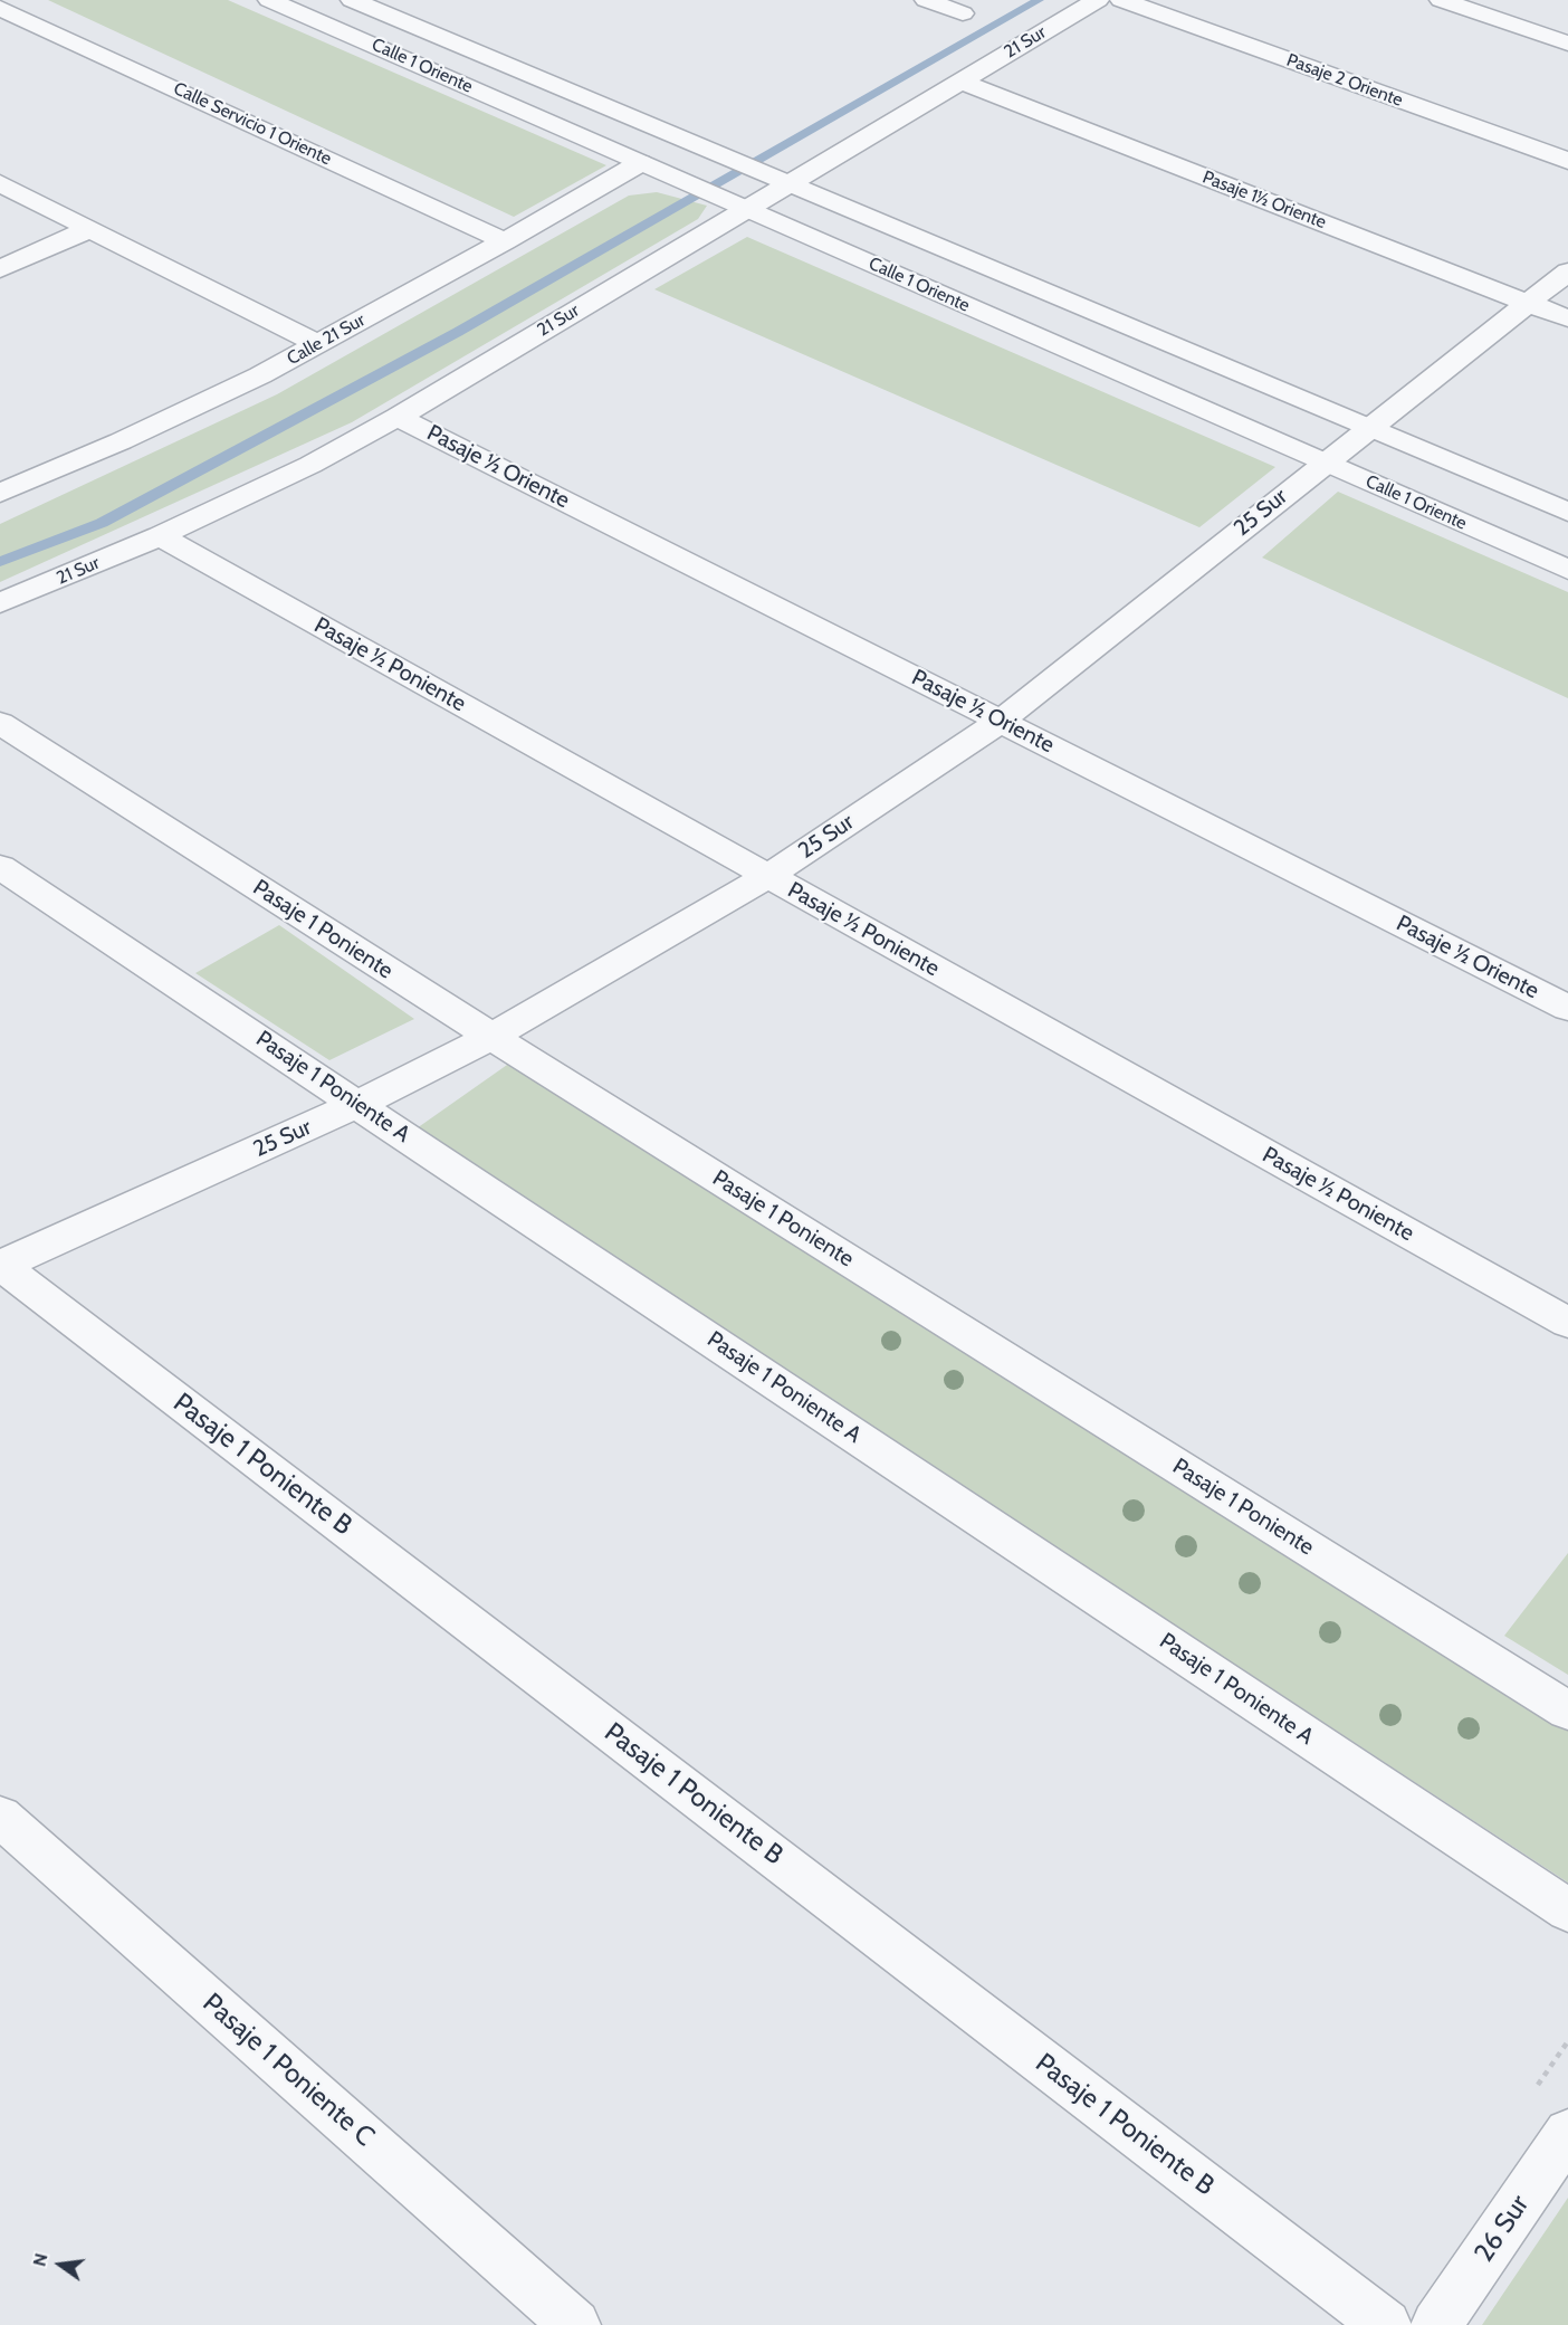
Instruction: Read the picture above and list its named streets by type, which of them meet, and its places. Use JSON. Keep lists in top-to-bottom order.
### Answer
{
  "streets": {
    "street": [
      "21 Sur",
      "Calle 1 Oriente",
      "Pasaje 2 Oriente",
      "Calle Servicio 1 Oriente",
      "Pasaje 1½ Oriente",
      "Calle 21 Sur",
      "Pasaje ½ Oriente",
      "25 Sur",
      "Pasaje ½ Poniente",
      "Pasaje 1 Poniente",
      "Pasaje 1 Poniente A",
      "Pasaje 1 Poniente B",
      "Pasaje 1 Poniente C",
      "26 Sur"
    ]
  },
  "crossings": [
    ["21 Sur", "Calle 1 Oriente"],
    ["21 Sur", "Pasaje 1½ Oriente"],
    ["21 Sur", "Pasaje ½ Oriente"],
    ["21 Sur", "Pasaje ½ Poniente"],
    ["Calle 1 Oriente", "Calle 21 Sur"],
    ["Calle 1 Oriente", "25 Sur"],
    ["Calle Servicio 1 Oriente", "Calle 21 Sur"],
    ["Pasaje 1½ Oriente", "25 Sur"],
    ["Pasaje ½ Oriente", "25 Sur"],
    ["25 Sur", "Pasaje ½ Poniente"],
    ["25 Sur", "Pasaje 1 Poniente"],
    ["25 Sur", "Pasaje 1 Poniente A"],
    ["25 Sur", "Pasaje 1 Poniente B"]
  ],
  "north": "left"
}
